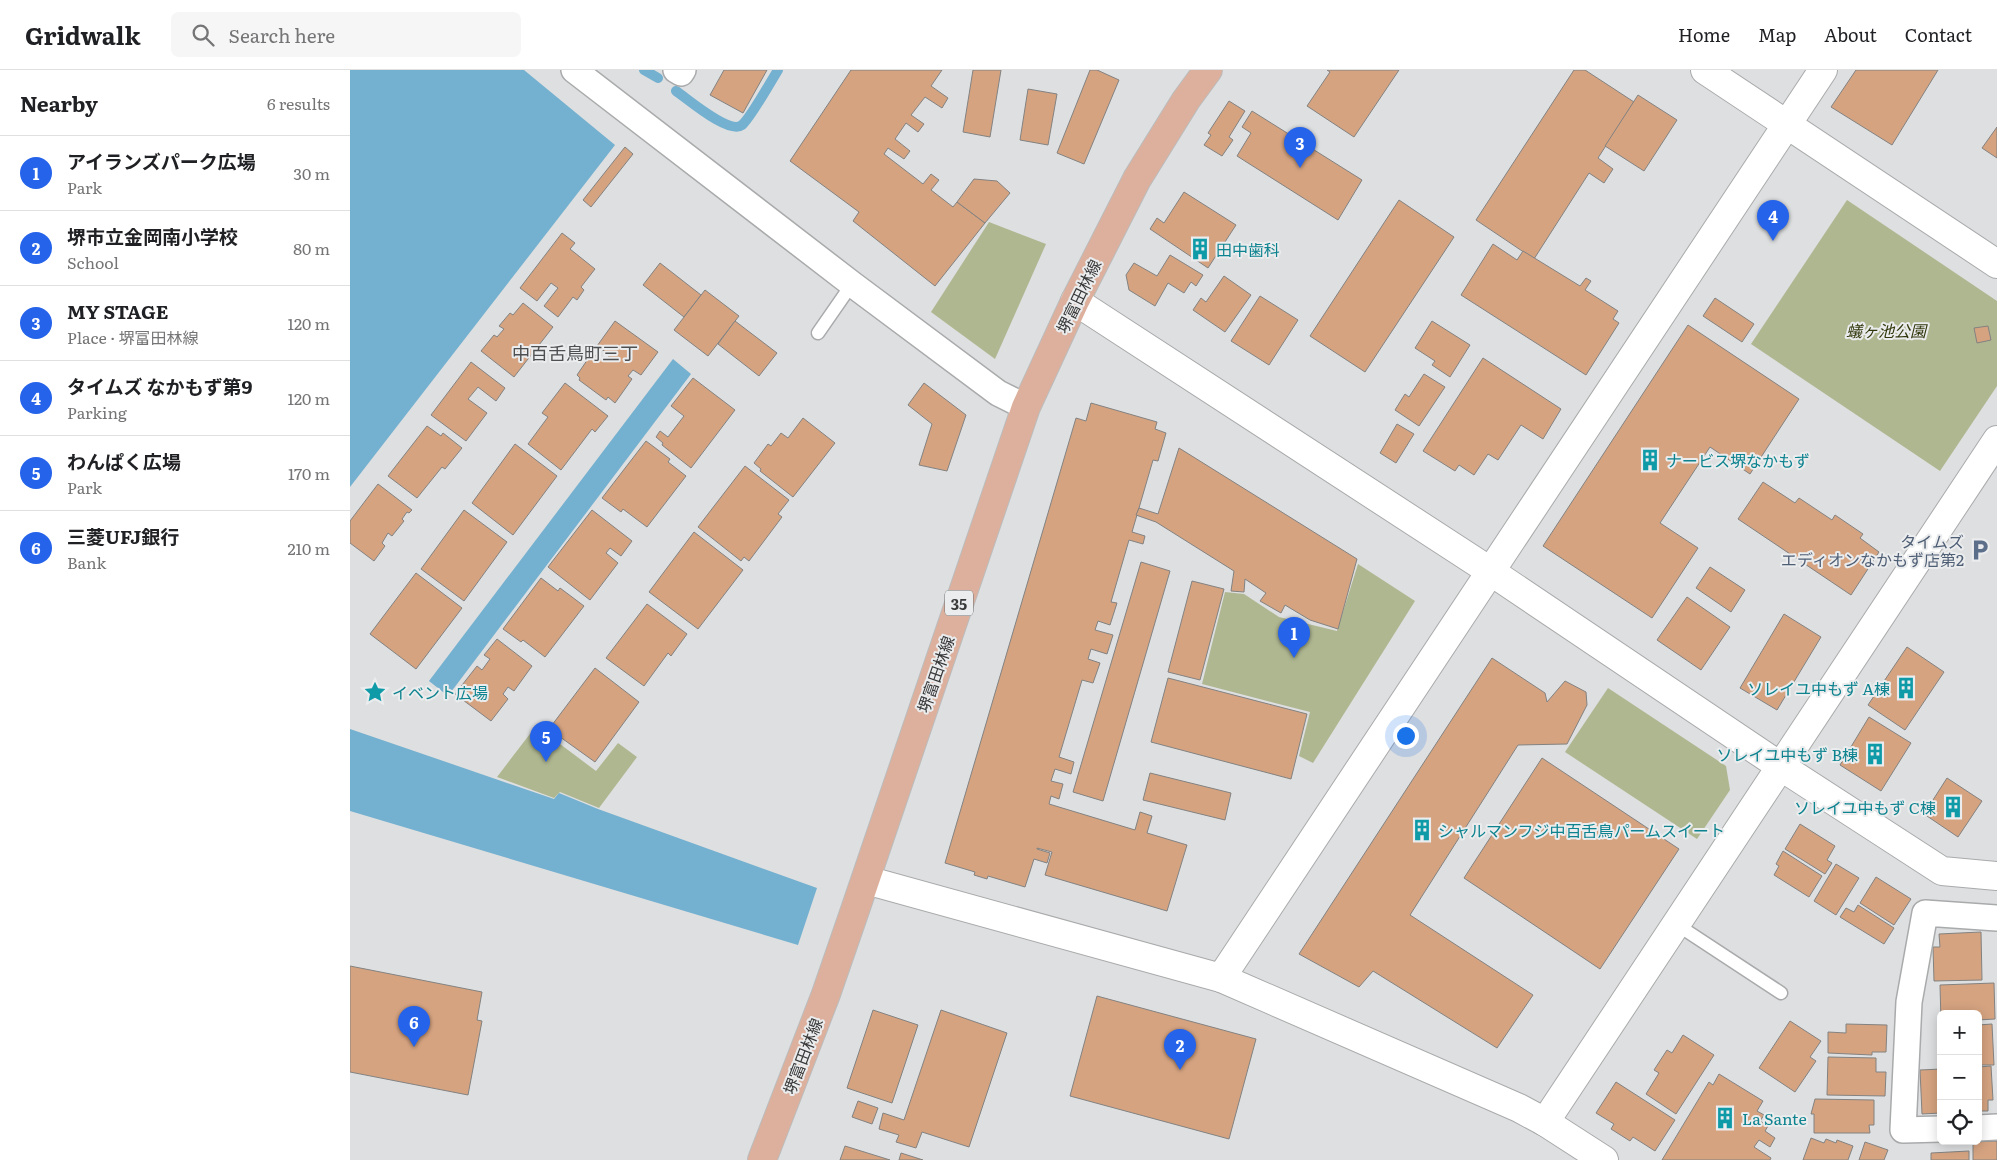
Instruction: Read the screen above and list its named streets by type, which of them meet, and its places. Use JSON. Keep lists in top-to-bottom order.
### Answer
{
  "streets": {
    "main road": ["堺富田林線", "35"]
  },
  "districts": ["中百舌鳥町三丁"],
  "parks": ["蟻ヶ池公園"],
  "places": {
    "building": [
      "田中歯科",
      "ナービス堺なかもず",
      "ソレイユ中もず A棟",
      "ソレイユ中もず B棟",
      "ソレイユ中もず C棟",
      "シャルマンフジ中百舌鳥パームスイート",
      "La Sante"
    ],
    "parking": ["タイムズ エディオンなかもず店第2"],
    "place": ["イベント広場"]
  },
  "page": {
    "header": "Gridwalk",
    "search": "Search here",
    "nav": [
      "Home",
      "Map",
      "About",
      "Contact"
    ],
    "heading": ["Nearby", "6 results"],
    "pins": [
      "3",
      "4",
      "1",
      "5",
      "6",
      "2"
    ],
    "list": [
      {
        "mark": "1",
        "name": "アイランズパーク広場",
        "note": "Park",
        "value": "30 m"
      },
      {
        "mark": "2",
        "name": "堺市立金岡南小学校",
        "note": "School",
        "value": "80 m"
      },
      {
        "mark": "3",
        "name": "MY STAGE",
        "note": "Place · 堺富田林線",
        "value": "120 m"
      },
      {
        "mark": "4",
        "name": "タイムズ なかもず第9",
        "note": "Parking",
        "value": "120 m"
      },
      {
        "mark": "5",
        "name": "わんぱく広場",
        "note": "Park",
        "value": "170 m"
      },
      {
        "mark": "6",
        "name": "三菱UFJ銀行",
        "note": "Bank",
        "value": "210 m"
      }
    ],
    "map_buttons": ["+", "−"]
  }
}
